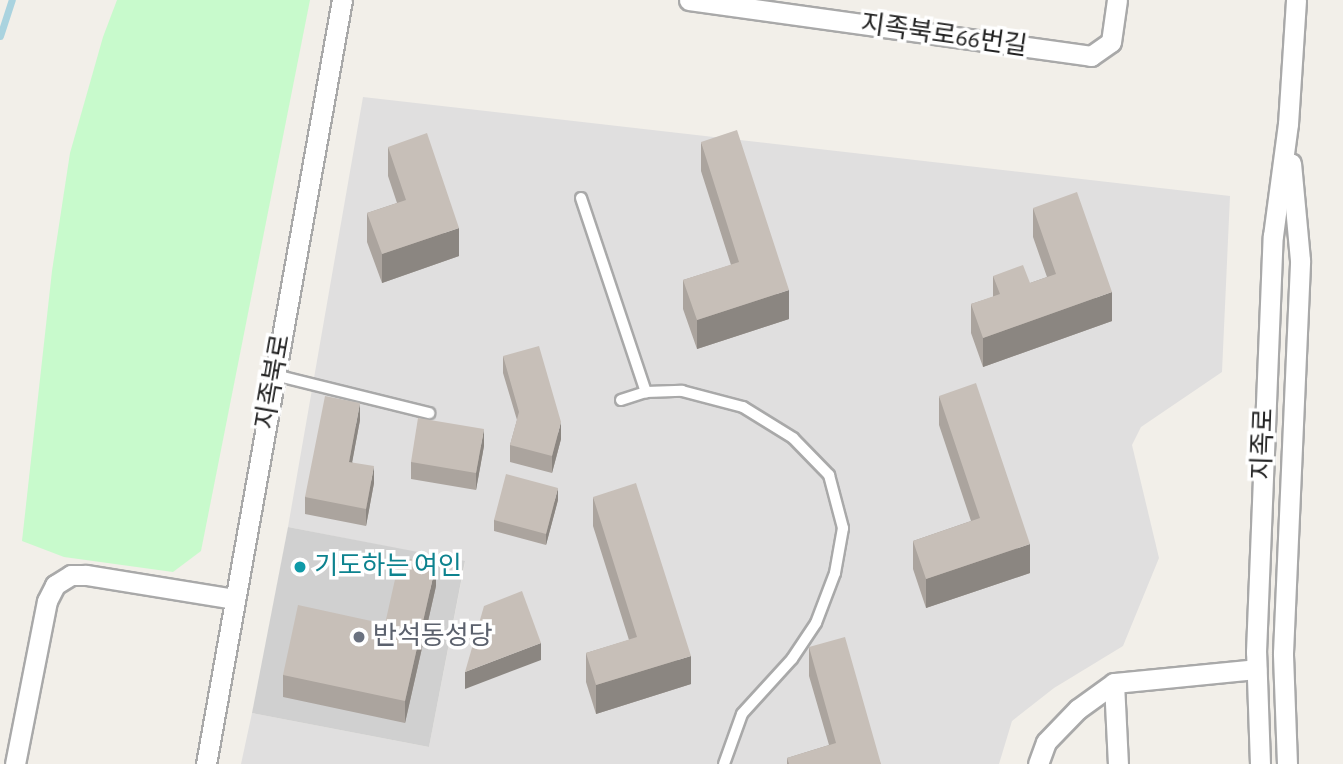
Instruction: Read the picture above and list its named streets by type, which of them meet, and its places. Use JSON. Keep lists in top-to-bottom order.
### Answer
{
  "streets": {
    "street": ["지족북로66번길", "지족북로", "지족로"]
  },
  "places": ["기도하는 여인", "반석동성당"]
}
